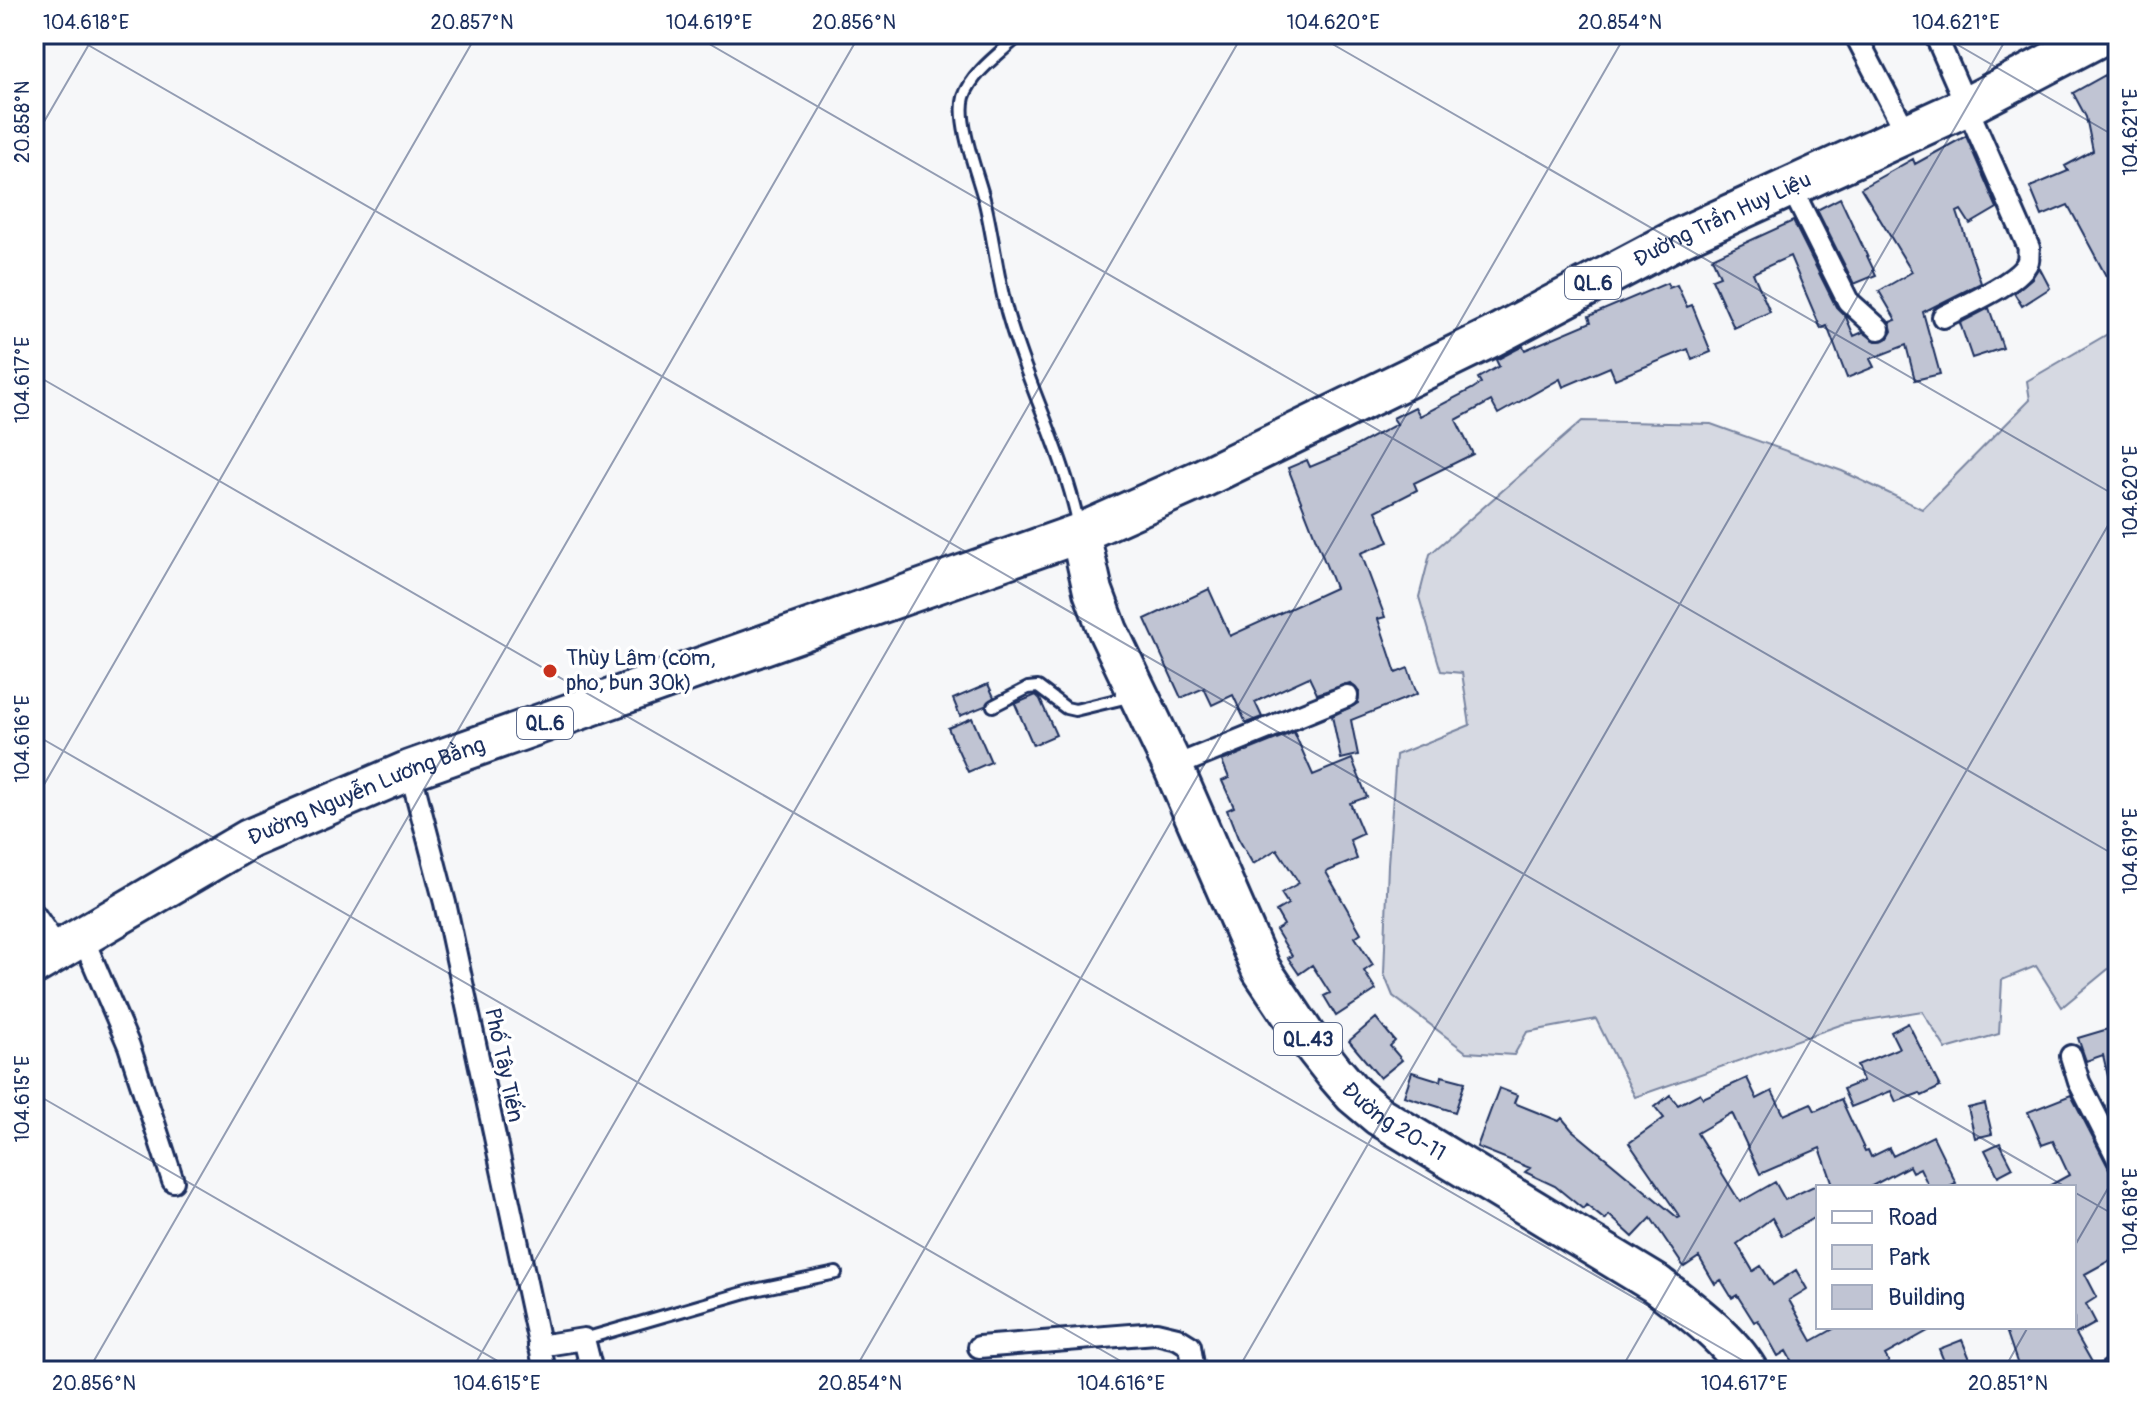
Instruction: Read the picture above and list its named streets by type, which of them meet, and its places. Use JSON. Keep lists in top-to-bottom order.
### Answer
{
  "streets": {
    "highway": [
      "Đường Trần Huy Liệu",
      "QL.6",
      "Đường Nguyễn Lương Bằng",
      "QL.43",
      "Đường 20-11"
    ],
    "street": ["Phố Tây Tiến"]
  },
  "crossings": [
    ["Đường Trần Huy Liệu", "Đường Nguyễn Lương Bằng"],
    ["Đường Trần Huy Liệu", "Đường 20-11"],
    ["Đường Nguyễn Lương Bằng", "Phố Tây Tiến"],
    ["Đường Nguyễn Lương Bằng", "Đường 20-11"]
  ],
  "places": ["Thùy Lâm (com, pho, bun 30k)"],
  "legend": ["Road", "Park", "Building"],
  "coordinates": [
    "104.618°E",
    "20.857°N",
    "104.619°E",
    "20.856°N",
    "104.620°E",
    "20.854°N",
    "104.621°E",
    "20.858°N",
    "104.617°E",
    "104.616°E",
    "104.615°E",
    "20.851°N"
  ]
}
